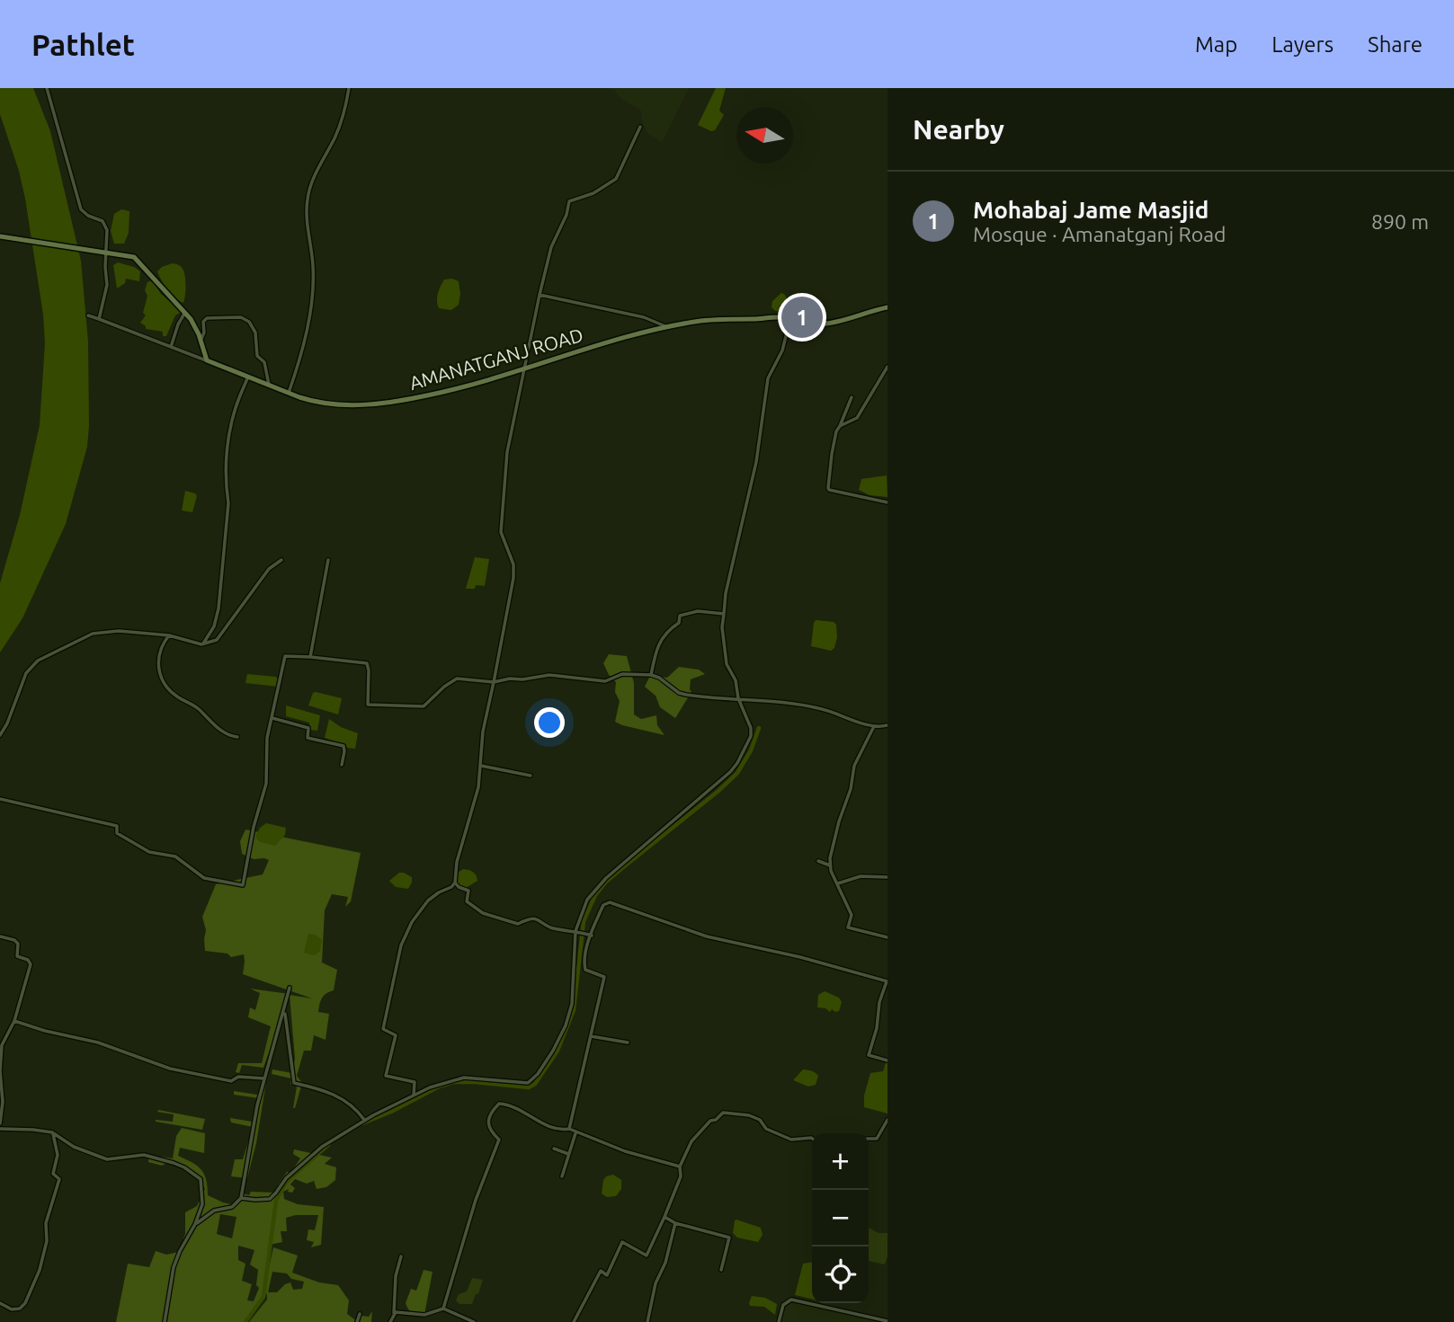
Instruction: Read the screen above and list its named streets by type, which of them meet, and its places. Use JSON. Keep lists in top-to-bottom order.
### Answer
{
  "streets": {
    "main road": ["AMANATGANJ ROAD"]
  },
  "north": "left",
  "page": {
    "header": "Pathlet",
    "nav": ["Map", "Layers", "Share"],
    "heading": "Nearby",
    "list": [
      {
        "mark": "1",
        "name": "Mohabaj Jame Masjid",
        "note": "Mosque · Amanatganj Road",
        "value": "890 m"
      }
    ],
    "pins": "1",
    "map_buttons": ["+", "−"]
  }
}
